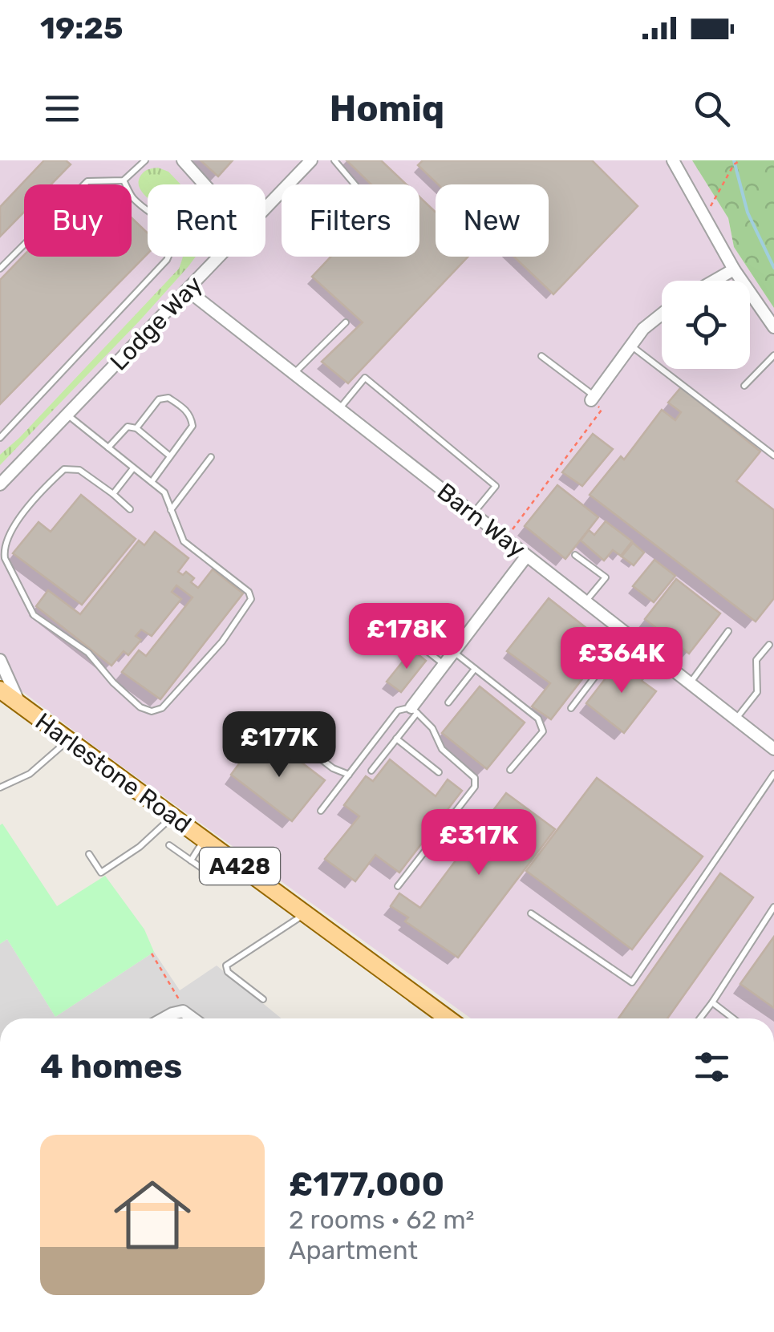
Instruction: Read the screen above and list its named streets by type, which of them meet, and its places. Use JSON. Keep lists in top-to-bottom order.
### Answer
{
  "streets": {
    "main road": ["Harlestone Road", "A428"],
    "street": ["Lodge Way", "Barn Way"]
  },
  "crossings": [
    ["Lodge Way", "Barn Way"]
  ],
  "page": {
    "status": "19:25",
    "header": "Homiq",
    "chip": [
      "Buy",
      "Rent",
      "Filters",
      "New"
    ],
    "price": [
      "£178K",
      "£364K",
      "£177K",
      "£317K"
    ],
    "heading": "4 homes",
    "list": [
      {
        "name": "£177,000",
        "note": "2 rooms · 62 m² · Apartment"
      }
    ]
  }
}
